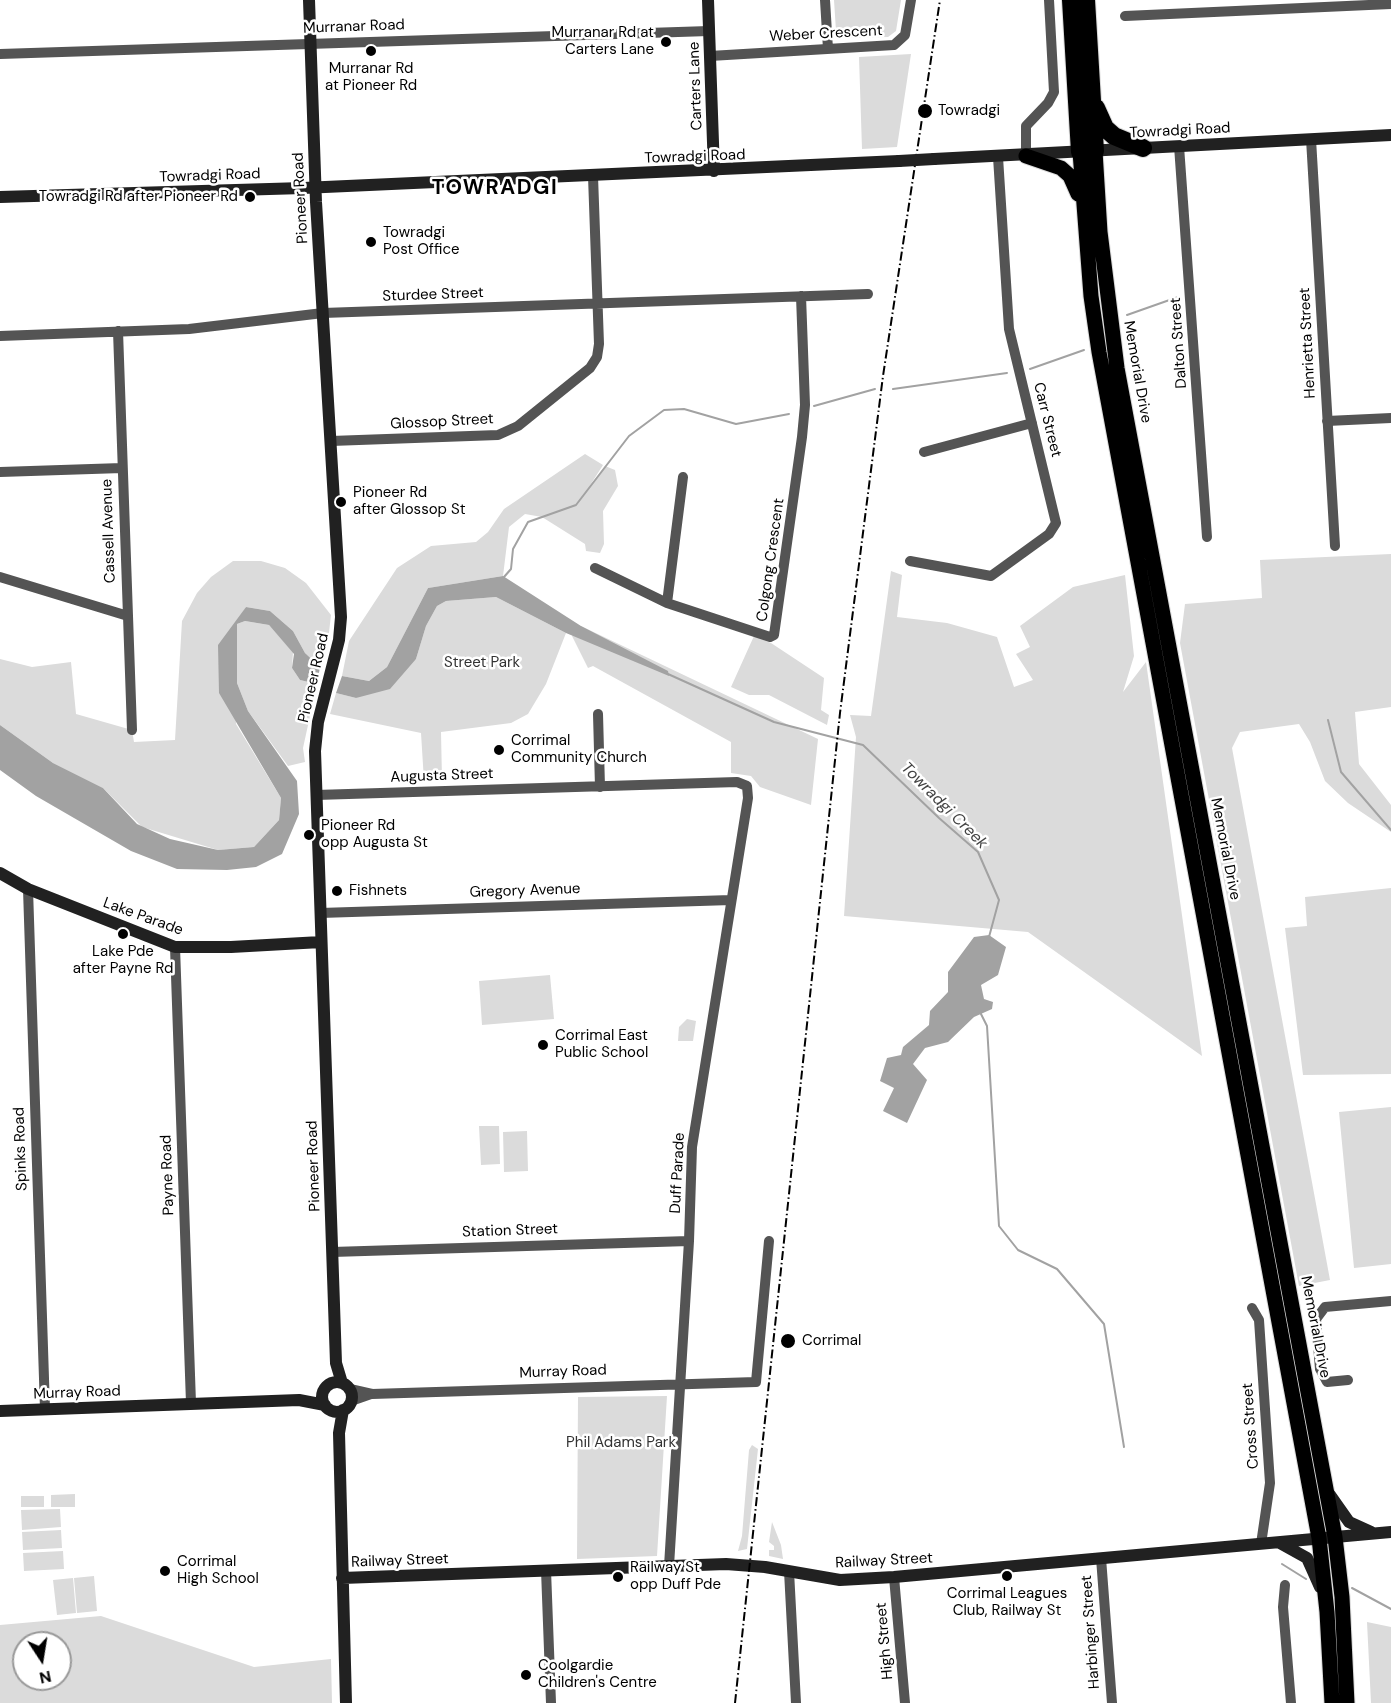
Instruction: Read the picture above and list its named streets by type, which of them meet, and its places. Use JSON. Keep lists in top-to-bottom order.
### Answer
{
  "streets": {
    "highway": ["Memorial Drive"],
    "main road": [
      "Carters Lane",
      "Towradgi Road",
      "Pioneer Road",
      "Lake Parade",
      "Murray Road",
      "Railway Street"
    ],
    "street": [
      "Murranar Road",
      "Weber Crescent",
      "Sturdee Street",
      "Dalton Street",
      "Henrietta Street",
      "Carr Street",
      "Glossop Street",
      "Cassell Avenue",
      "Colgong Crescent",
      "Augusta Street",
      "Gregory Avenue",
      "Spinks Road",
      "Duff Parade",
      "Payne Road",
      "Station Street",
      "Cross Street",
      "Harbinger Street",
      "High Street"
    ]
  },
  "crossings": [
    ["Murranar Road", "Carters Lane"],
    ["Murranar Road", "Pioneer Road"],
    ["Weber Crescent", "Carters Lane"],
    ["Carters Lane", "Towradgi Road"],
    ["Towradgi Road", "Pioneer Road"],
    ["Towradgi Road", "Dalton Street"],
    ["Towradgi Road", "Henrietta Street"],
    ["Towradgi Road", "Memorial Drive"],
    ["Towradgi Road", "Carr Street"],
    ["Towradgi Road", "Glossop Street"],
    ["Pioneer Road", "Sturdee Street"],
    ["Pioneer Road", "Glossop Street"],
    ["Pioneer Road", "Augusta Street"],
    ["Pioneer Road", "Gregory Avenue"],
    ["Pioneer Road", "Lake Parade"],
    ["Pioneer Road", "Station Street"],
    ["Pioneer Road", "Murray Road"],
    ["Pioneer Road", "Railway Street"],
    ["Sturdee Street", "Glossop Street"],
    ["Sturdee Street", "Cassell Avenue"],
    ["Sturdee Street", "Colgong Crescent"],
    ["Memorial Drive", "Railway Street"],
    ["Augusta Street", "Duff Parade"],
    ["Gregory Avenue", "Duff Parade"],
    ["Lake Parade", "Spinks Road"],
    ["Lake Parade", "Payne Road"],
    ["Spinks Road", "Murray Road"],
    ["Duff Parade", "Station Street"],
    ["Duff Parade", "Murray Road"],
    ["Duff Parade", "Railway Street"],
    ["Payne Road", "Murray Road"],
    ["Cross Street", "Railway Street"],
    ["Railway Street", "Harbinger Street"],
    ["Railway Street", "High Street"]
  ],
  "districts": ["TOWRADGI"],
  "water": ["Towradgi Creek"],
  "parks": ["Street Park", "Phil Adams Park"],
  "places": [
    "Murranar Rd at Carters Lane",
    "Murranar Rd at Pioneer Rd",
    "Towradgi",
    "Towradgi Rd after Pioneer Rd",
    "Towradgi Post Office",
    "Pioneer Rd after Glossop St",
    "Corrimal Community Church",
    "Pioneer Rd opp Augusta St",
    "Fishnets",
    "Lake Pde after Payne Rd",
    "Corrimal East Public School",
    "Corrimal",
    "Corrimal High School",
    "Corrimal Leagues Club, Railway St",
    "Railway St opp Duff Pde",
    "Coolgardie Children's Centre"
  ],
  "north": "bottom"
}
